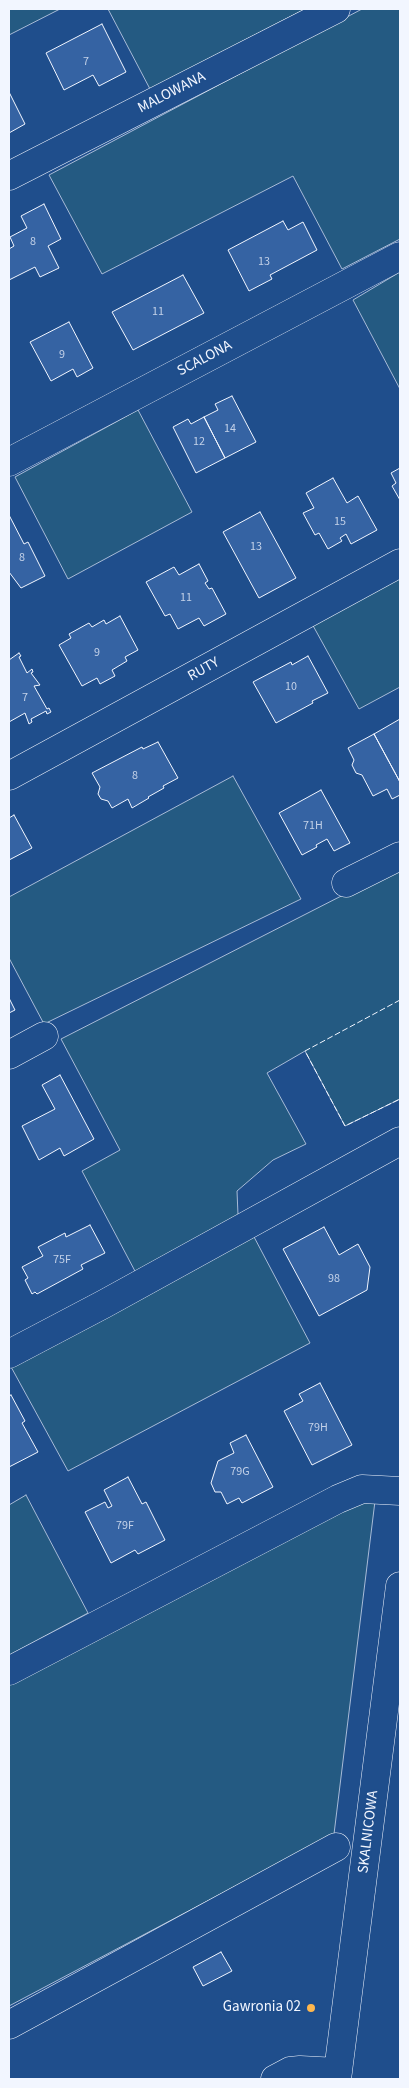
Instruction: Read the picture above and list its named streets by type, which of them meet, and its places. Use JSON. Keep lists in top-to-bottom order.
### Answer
{
  "streets": {
    "street": [
      "MALOWANA",
      "SCALONA",
      "RUTY",
      "SKALNICOWA"
    ]
  },
  "places": ["Gawronia 02"],
  "house_numbers": [
    "7",
    "8",
    "13",
    "11",
    "9",
    "14",
    "12",
    "15",
    "13",
    "8",
    "11",
    "9",
    "10",
    "7",
    "8",
    "71H",
    "75F",
    "98",
    "79H",
    "79G",
    "79F"
  ]
}
